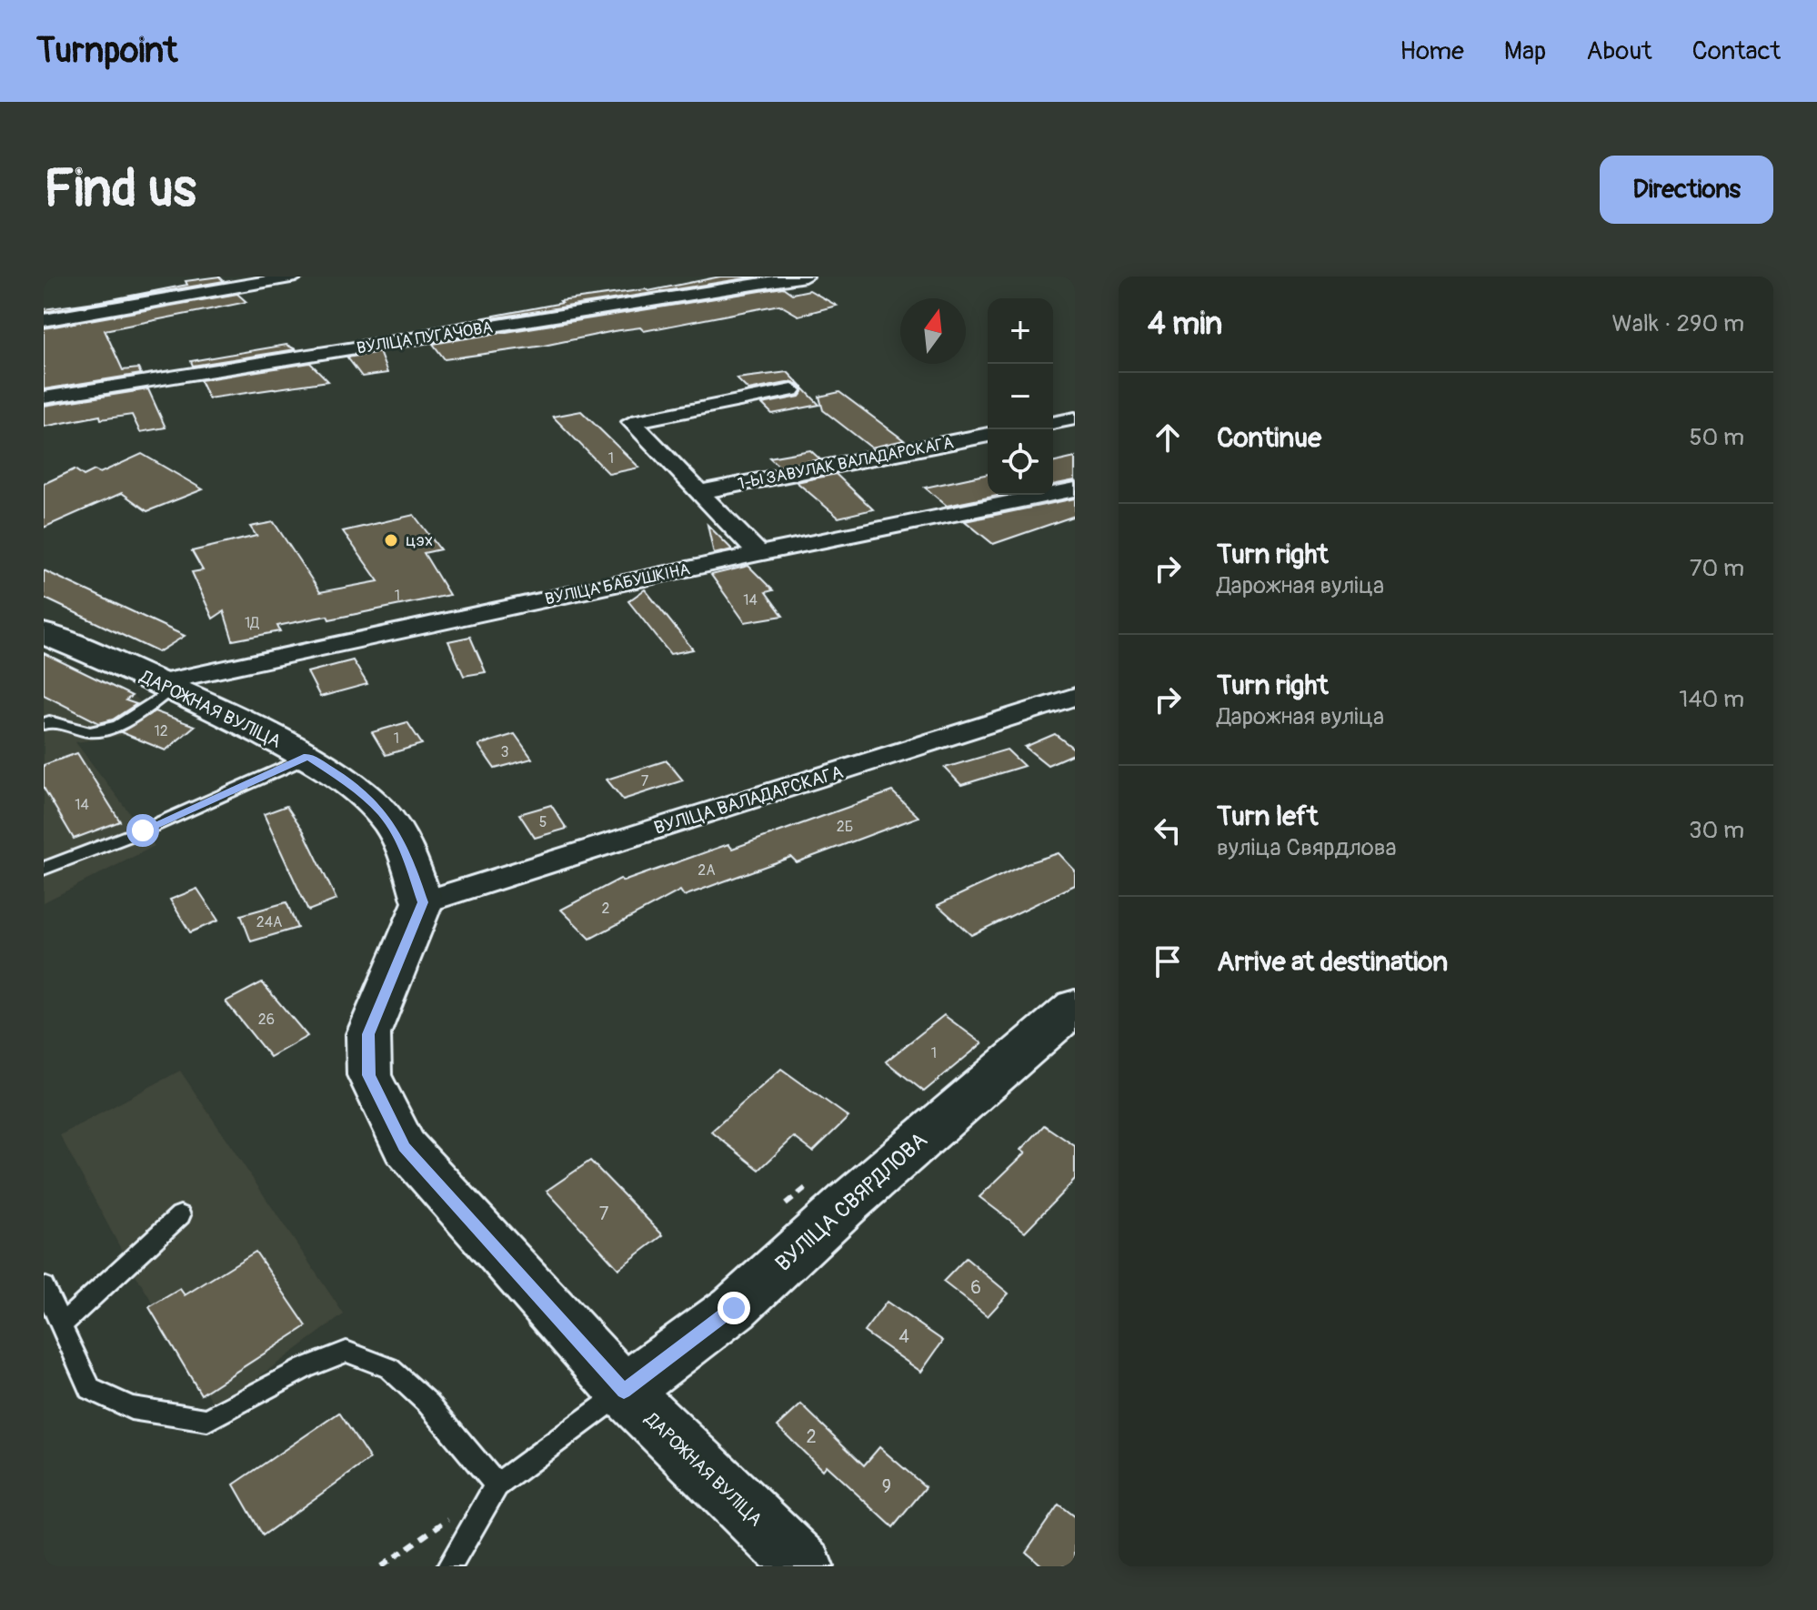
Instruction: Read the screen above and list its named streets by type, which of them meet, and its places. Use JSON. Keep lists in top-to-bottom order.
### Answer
{
  "streets": {
    "street": [
      "ВУЛІЦА ПУГАЧОВА",
      "1-Ы ЗАВУЛАК ВАЛАДАРСКАГА",
      "ВУЛІЦА БАБУШКІНА",
      "ДАРОЖНАЯ ВУЛІЦА",
      "ВУЛІЦА ВАЛАДАРСКАГА",
      "ВУЛІЦА СВЯРДЛОВА"
    ]
  },
  "crossings": [
    ["ВУЛІЦА БАБУШКІНА", "ДАРОЖНАЯ ВУЛІЦА"],
    ["ДАРОЖНАЯ ВУЛІЦА", "ВУЛІЦА ВАЛАДАРСКАГА"],
    ["ДАРОЖНАЯ ВУЛІЦА", "ВУЛІЦА СВЯРДЛОВА"]
  ],
  "places": ["цэх"],
  "house_numbers": [
    "1",
    "1",
    "14",
    "1Д",
    "12",
    "1",
    "3",
    "7",
    "14",
    "5",
    "2Б",
    "2А",
    "2",
    "24А",
    "26",
    "1",
    "7",
    "6",
    "4",
    "2",
    "9"
  ],
  "north": "top",
  "page": {
    "header": "Turnpoint",
    "nav": [
      "Home",
      "Map",
      "About",
      "Contact"
    ],
    "buttons": "Directions",
    "title": "Find us",
    "heading": ["4 min", "Walk · 290 m"],
    "map_buttons": ["+", "−"],
    "list": [
      ["Continue", "50 m"],
      ["Turn right", "Дарожная вуліца", "70 m"],
      ["Turn right", "Дарожная вуліца", "140 m"],
      ["Turn left", "вуліца Свярдлова", "30 m"],
      "Arrive at destination"
    ]
  }
}
